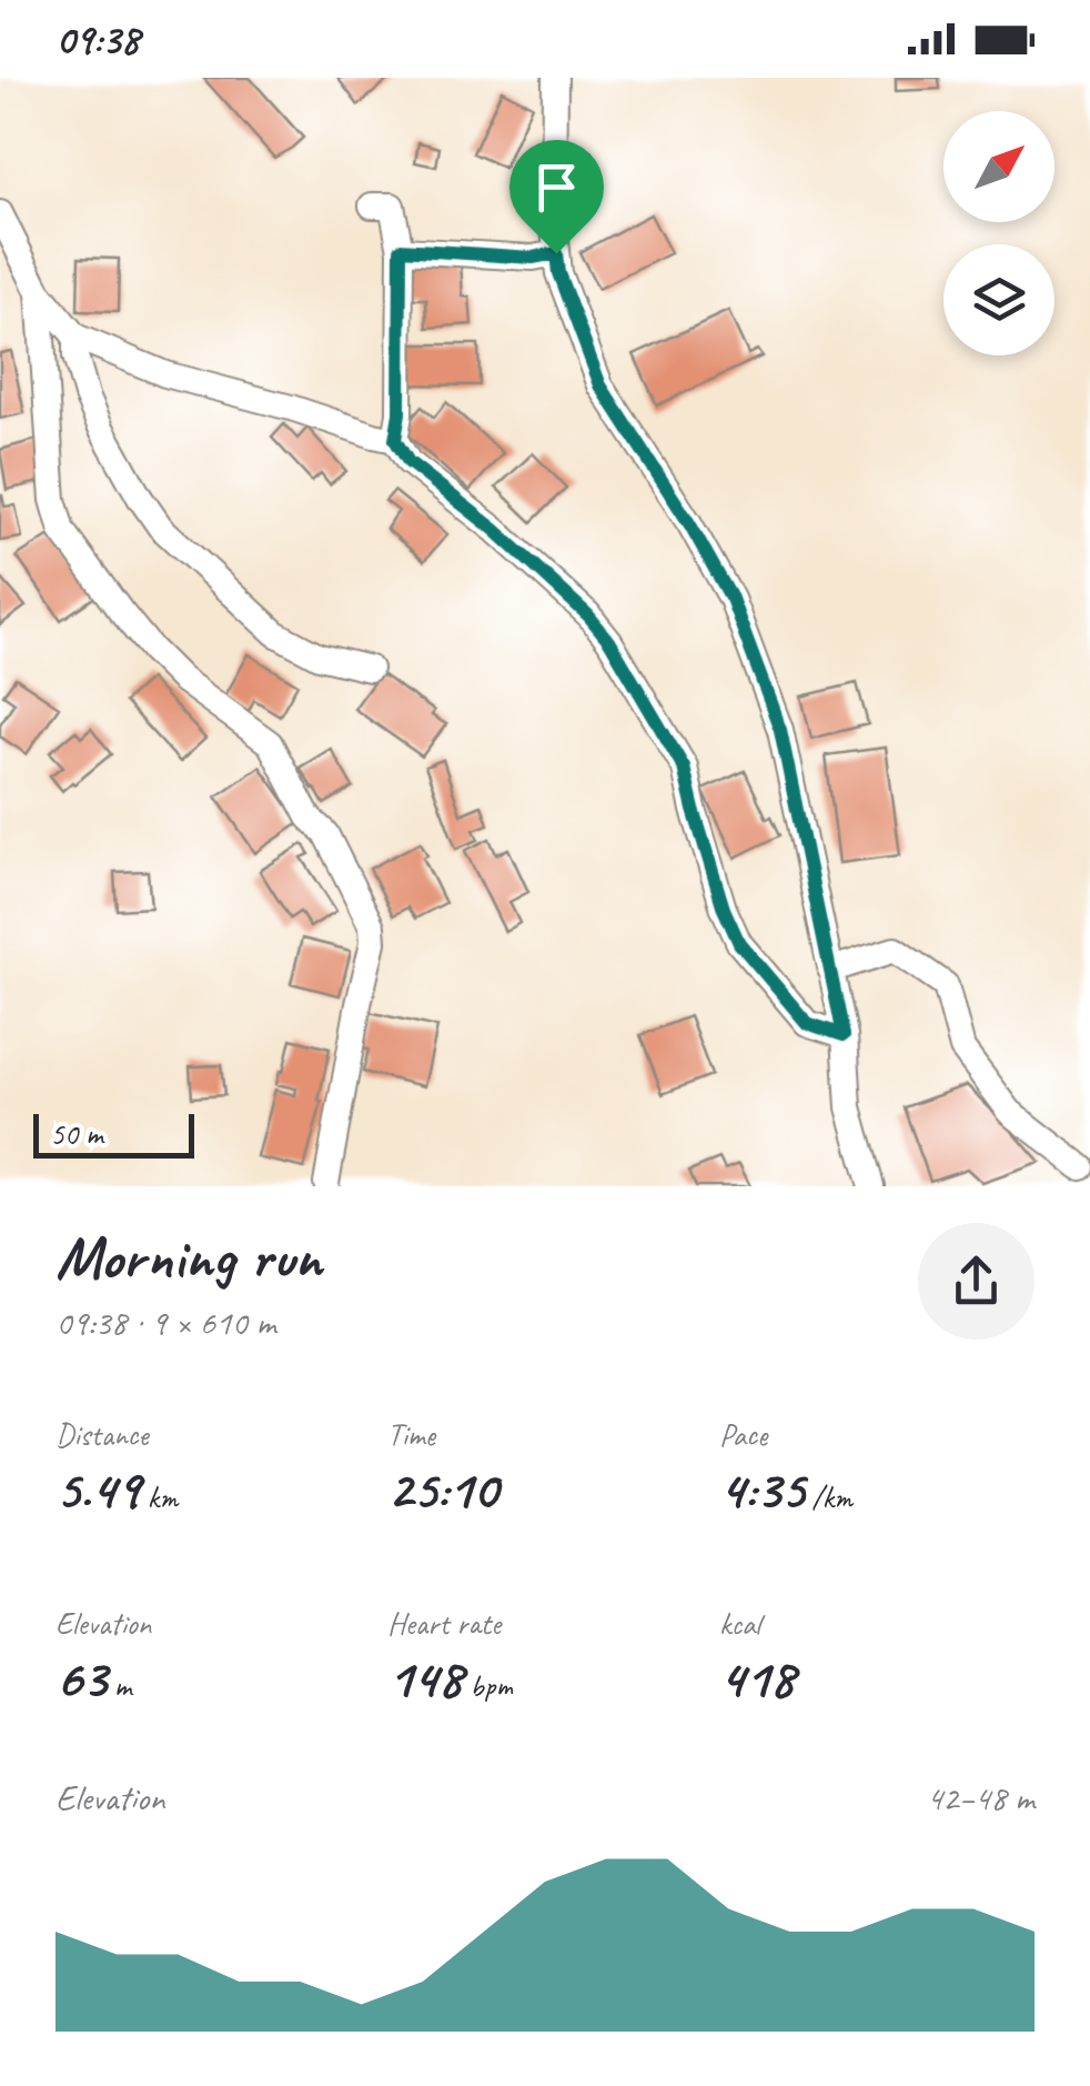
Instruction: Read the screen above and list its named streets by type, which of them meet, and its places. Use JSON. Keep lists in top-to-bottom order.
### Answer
{
  "scale_bar": "50 m",
  "north": "top right",
  "page": {
    "status": "09:38",
    "scale": "50 m",
    "heading": ["Morning run", "09:38 · 9 × 610 m"],
    "stats": [
      ["Distance", "5.49 km"],
      ["Time", "25:10"],
      ["Pace", "4:35 /km"],
      ["Elevation", "63 m"],
      ["Heart rate", "148 bpm"],
      ["kcal", "418"]
    ],
    "chart": ["Elevation", "42–48 m"]
  }
}
